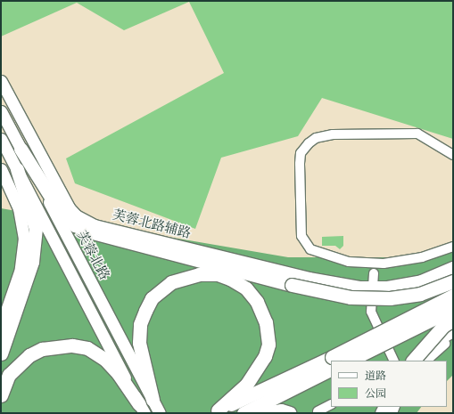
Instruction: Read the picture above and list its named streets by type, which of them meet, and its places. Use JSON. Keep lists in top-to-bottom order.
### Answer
{
  "streets": {
    "main road": ["芙蓉北路辅路", "芙蓉北路"]
  },
  "legend": ["道路", "公园"]
}
